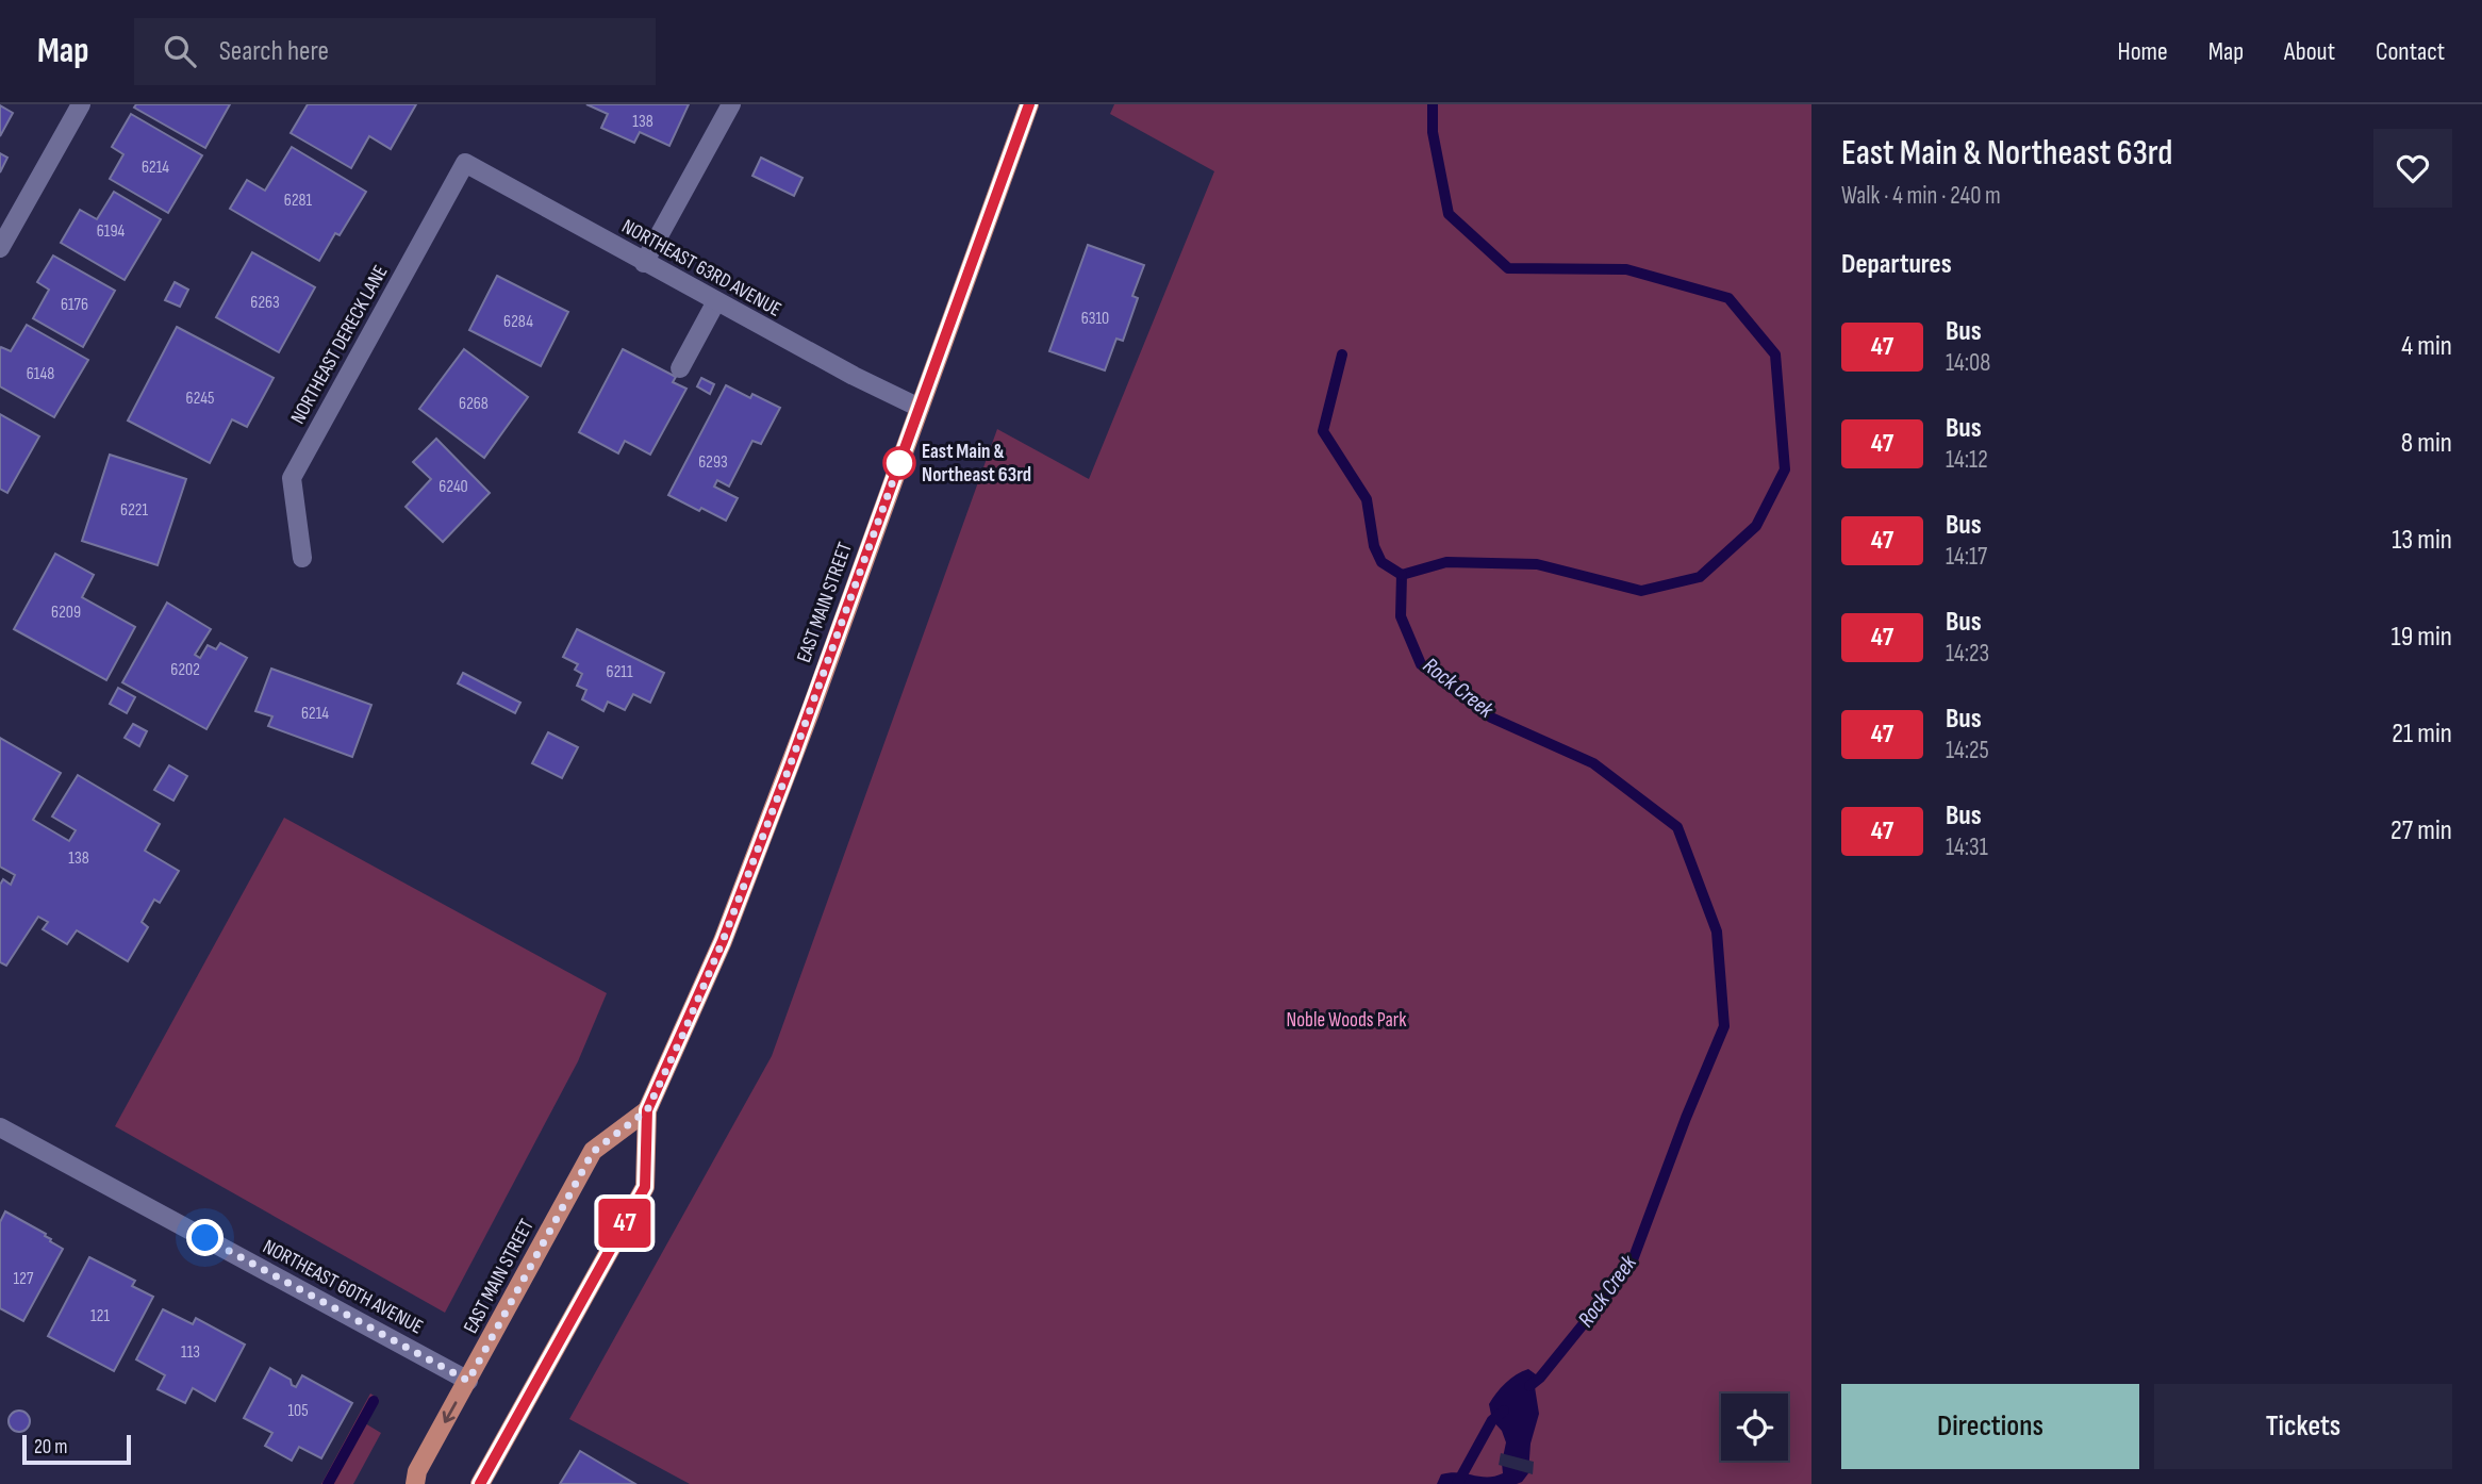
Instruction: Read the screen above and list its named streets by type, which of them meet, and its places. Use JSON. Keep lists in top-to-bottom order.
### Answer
{
  "streets": {
    "main road": ["EAST MAIN STREET"],
    "street": ["NORTHEAST 63RD AVENUE", "NORTHEAST DERECK LANE", "NORTHEAST 60TH AVENUE"]
  },
  "crossings": [
    ["NORTHEAST 63RD AVENUE", "NORTHEAST DERECK LANE"],
    ["NORTHEAST 63RD AVENUE", "EAST MAIN STREET"],
    ["EAST MAIN STREET", "NORTHEAST 60TH AVENUE"]
  ],
  "water": ["Rock Creek"],
  "parks": ["Noble Woods Park"],
  "places": ["East Main & Northeast 63rd"],
  "lines": ["bus line 47"],
  "house_numbers": [
    "138",
    "6214",
    "6281",
    "6194",
    "6263",
    "6176",
    "6310",
    "6284",
    "6148",
    "6245",
    "6268",
    "6293",
    "6240",
    "6221",
    "6209",
    "6202",
    "6211",
    "6214",
    "138",
    "127",
    "121",
    "113",
    "105"
  ],
  "scale_bar": "20 m",
  "page": {
    "header": "Map",
    "search": "Search here",
    "nav": [
      "Home",
      "Map",
      "About",
      "Contact"
    ],
    "on_map": "47",
    "heading": [
      ["East Main & Northeast 63rd", "Walk · 4 min · 240 m"],
      "Departures"
    ],
    "list": [
      {
        "mark": "47",
        "name": "Bus",
        "note": "14:08",
        "value": "4 min"
      },
      {
        "mark": "47",
        "name": "Bus",
        "note": "14:12",
        "value": "8 min"
      },
      {
        "mark": "47",
        "name": "Bus",
        "note": "14:17",
        "value": "13 min"
      },
      {
        "mark": "47",
        "name": "Bus",
        "note": "14:23",
        "value": "19 min"
      },
      {
        "mark": "47",
        "name": "Bus",
        "note": "14:25",
        "value": "21 min"
      },
      {
        "mark": "47",
        "name": "Bus",
        "note": "14:31",
        "value": "27 min"
      }
    ],
    "buttons": ["Directions", "Tickets"],
    "scale": "20 m"
  }
}
